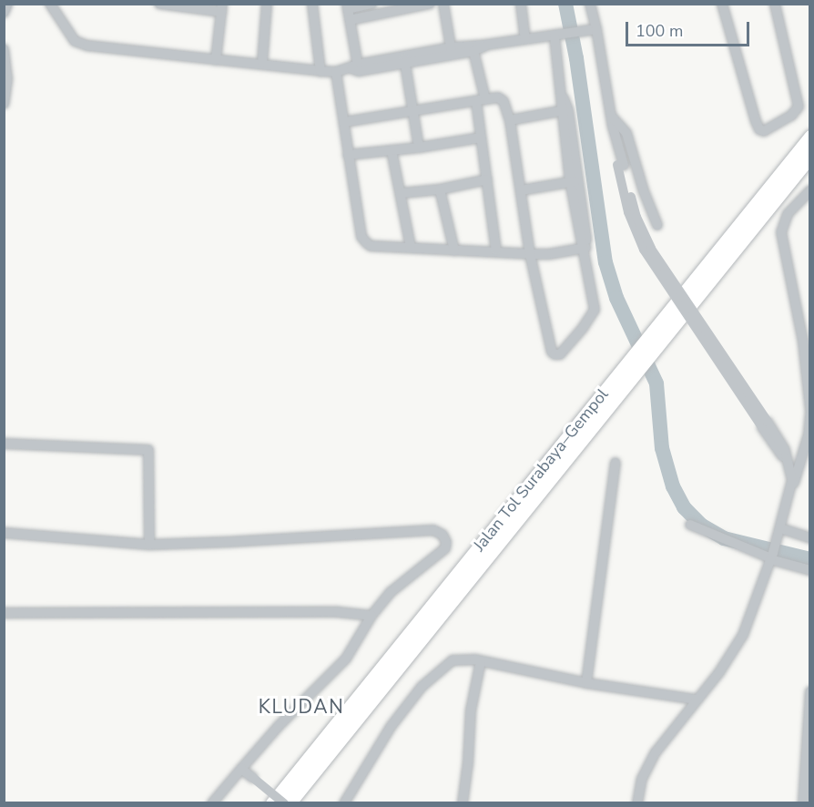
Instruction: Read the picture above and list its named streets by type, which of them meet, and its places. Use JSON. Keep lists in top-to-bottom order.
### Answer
{
  "streets": {
    "highway": ["Jalan Tol Surabaya–Gempol"]
  },
  "districts": ["KLUDAN"],
  "scale_bar": "100 m"
}
